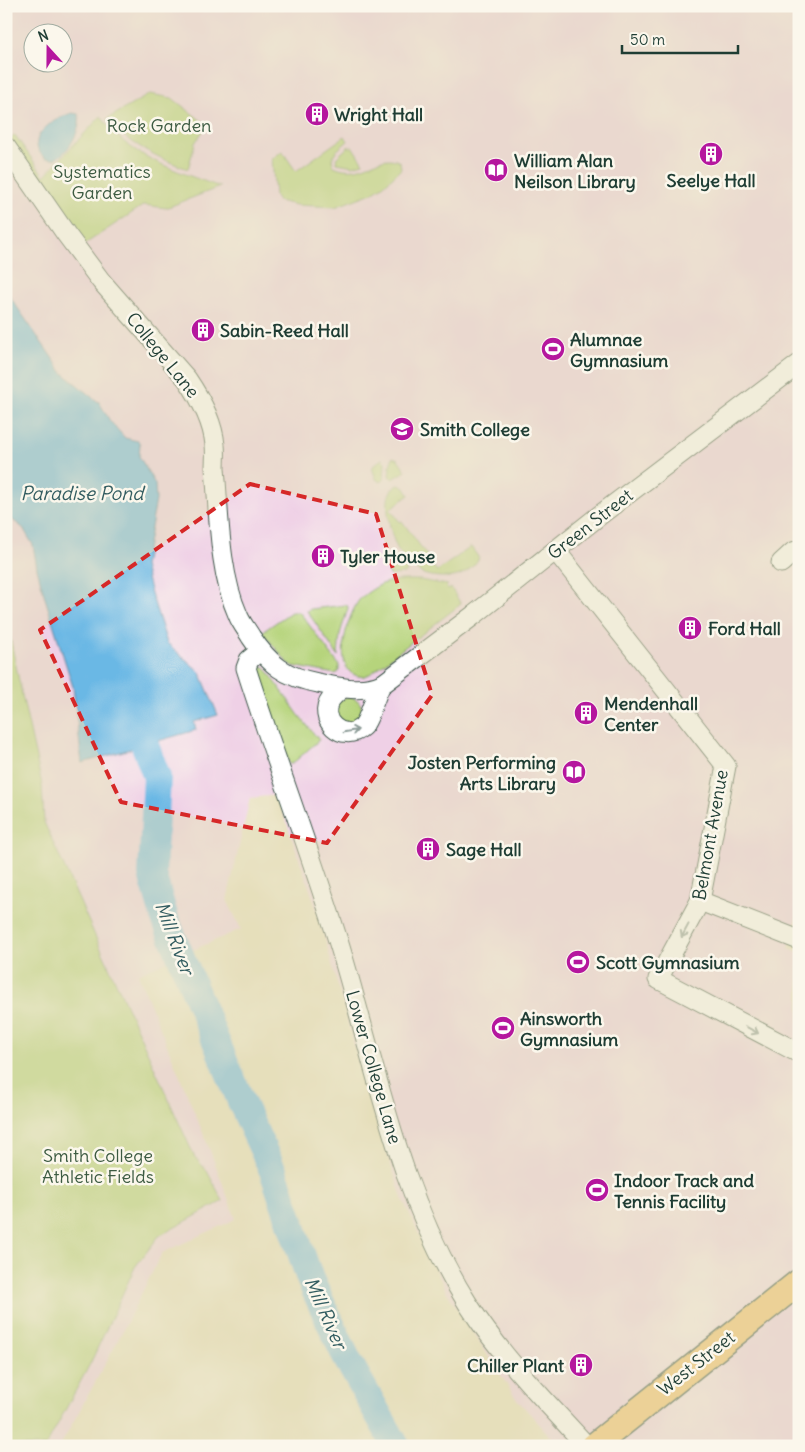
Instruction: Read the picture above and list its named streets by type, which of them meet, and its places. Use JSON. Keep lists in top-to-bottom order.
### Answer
{
  "streets": {
    "main road": ["West Street"],
    "street": [
      "College Lane",
      "Green Street",
      "Belmont Avenue",
      "Lower College Lane"
    ]
  },
  "crossings": [
    ["College Lane", "Green Street"],
    ["College Lane", "Lower College Lane"],
    ["Green Street", "Belmont Avenue"],
    ["Green Street", "Lower College Lane"]
  ],
  "water": ["Paradise Pond", "Mill River"],
  "parks": ["Rock Garden", "Systematics Garden", "Smith College Athletic Fields"],
  "places": {
    "building": [
      "Wright Hall",
      "Seelye Hall",
      "Sabin-Reed Hall",
      "Tyler House",
      "Ford Hall",
      "Mendenhall Center",
      "Sage Hall",
      "Chiller Plant"
    ],
    "library": ["William Alan Neilson Library", "Josten Performing Arts Library"],
    "sports": [
      "Alumnae Gymnasium",
      "Scott Gymnasium",
      "Ainsworth Gymnasium",
      "Indoor Track and Tennis Facility"
    ],
    "school or university": ["Smith College"]
  },
  "scale_bar": "50 m",
  "north": "top"
}
